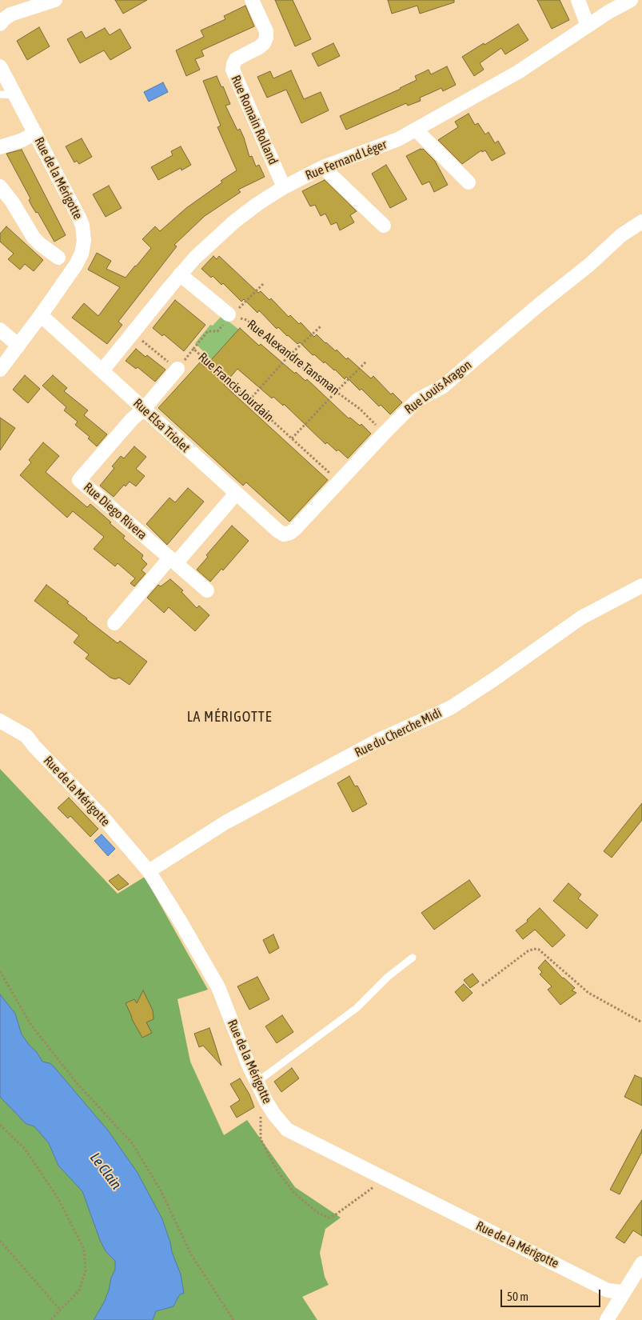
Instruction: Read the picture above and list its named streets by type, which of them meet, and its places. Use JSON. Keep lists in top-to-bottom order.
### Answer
{
  "streets": {
    "street": [
      "Rue Romain Rolland",
      "Rue Fernand Léger",
      "Rue de la Mérigotte",
      "Rue Louis Aragon",
      "Rue Elsa Triolet",
      "Rue Diego Rivera",
      "Rue du Cherche Midi"
    ],
    "path": ["Rue Alexandre Tansman", "Rue Francis Jourdain"]
  },
  "crossings": [
    ["Rue Romain Rolland", "Rue Fernand Léger"],
    ["Rue Fernand Léger", "Rue Francis Jourdain"],
    ["Rue Fernand Léger", "Rue Elsa Triolet"],
    ["Rue de la Mérigotte", "Rue Elsa Triolet"],
    ["Rue de la Mérigotte", "Rue du Cherche Midi"],
    ["Rue Alexandre Tansman", "Rue Louis Aragon"],
    ["Rue Francis Jourdain", "Rue Louis Aragon"],
    ["Rue Louis Aragon", "Rue Elsa Triolet"],
    ["Rue Elsa Triolet", "Rue Diego Rivera"]
  ],
  "districts": ["LA MÉRIGOTTE"],
  "water": ["Le Clain"],
  "scale_bar": "50 m"
}
